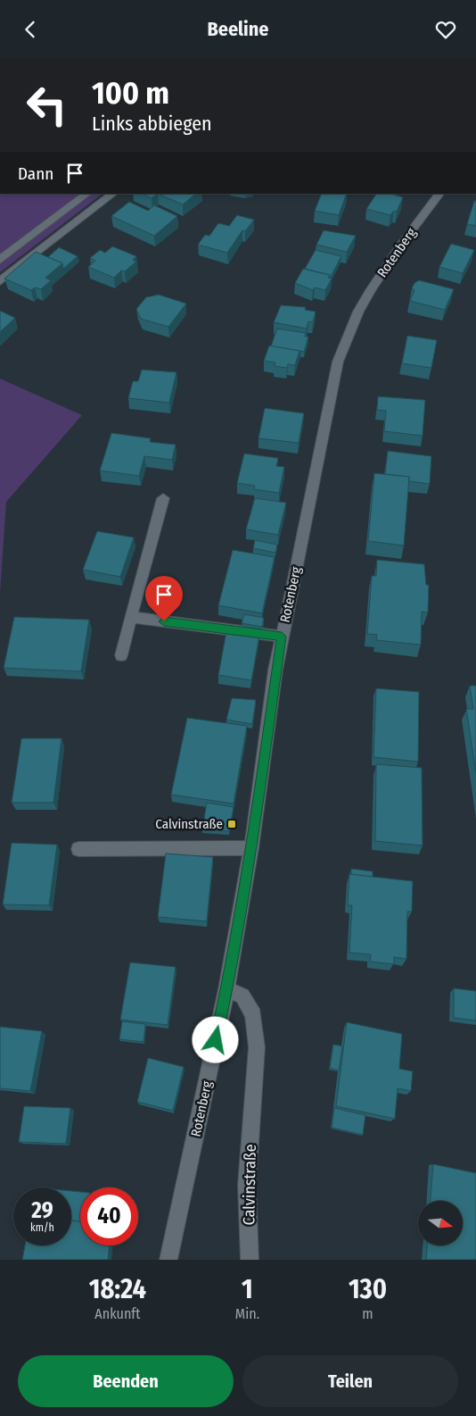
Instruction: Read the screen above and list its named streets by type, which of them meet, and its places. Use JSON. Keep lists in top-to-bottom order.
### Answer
{
  "streets": {
    "street": ["Rotenberg", "Calvinstraße"]
  },
  "crossings": [
    ["Rotenberg", "Calvinstraße"]
  ],
  "places": {
    "transit": ["Calvinstraße"]
  },
  "north": "right",
  "page": {
    "header": "Beeline",
    "turn": ["100 m", "Links abbiegen"],
    "then": "Dann",
    "speed": "29 km/h",
    "limit": "40",
    "eta": [
      "18:24",
      "Ankunft",
      "1",
      "Min.",
      "130",
      "m"
    ],
    "buttons": ["Beenden", "Teilen"]
  }
}
